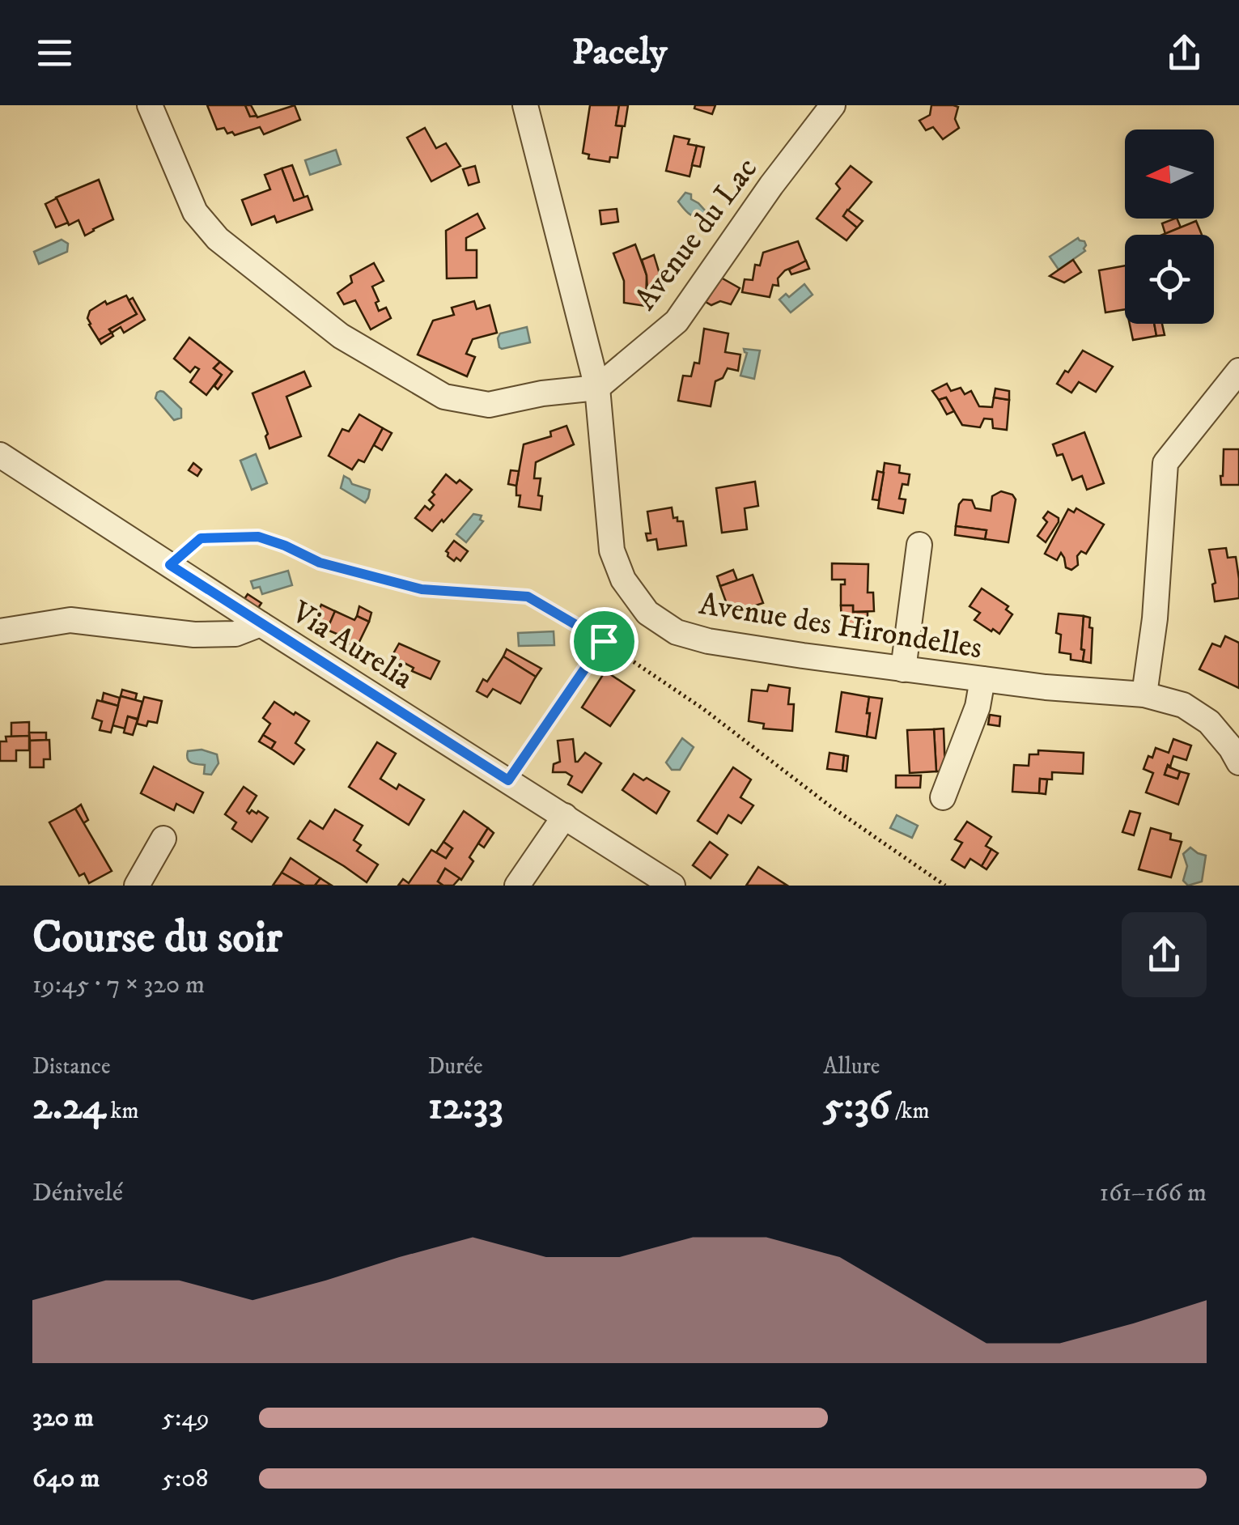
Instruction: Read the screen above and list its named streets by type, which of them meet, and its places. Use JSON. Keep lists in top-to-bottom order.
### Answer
{
  "streets": {
    "street": ["Avenue du Lac", "Avenue des Hirondelles", "Via Aurelia"]
  },
  "crossings": [
    ["Avenue du Lac", "Avenue des Hirondelles"]
  ],
  "north": "left",
  "page": {
    "header": "Pacely",
    "heading": ["Course du soir", "19:45 · 7 × 320 m"],
    "stats": [
      ["Distance", "2.24 km"],
      ["Durée", "12:33"],
      ["Allure", "5:36 /km"]
    ],
    "chart": ["Dénivelé", "161–166 m"],
    "list": [
      {
        "name": "320 m",
        "note": "5:49"
      },
      {
        "name": "640 m",
        "note": "5:08"
      }
    ]
  }
}
